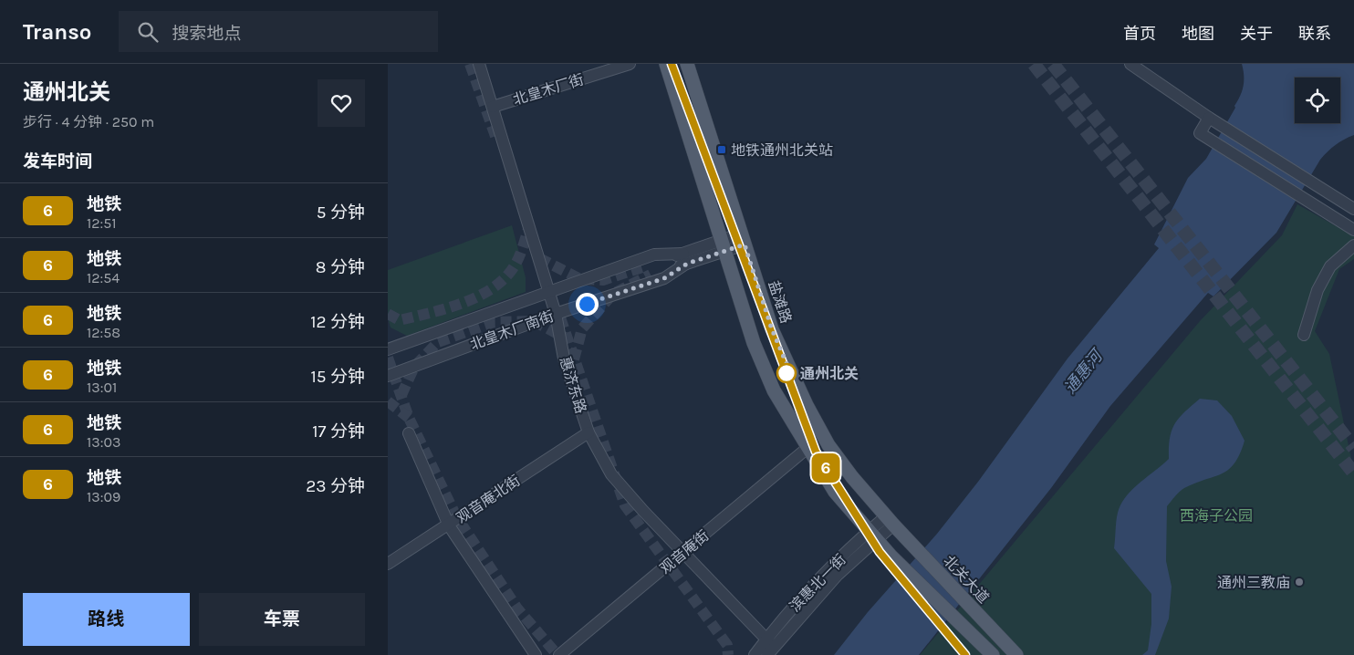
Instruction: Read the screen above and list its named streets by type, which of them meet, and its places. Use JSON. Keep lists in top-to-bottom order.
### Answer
{
  "streets": {
    "main road": ["盐滩路", "北关大道"],
    "street": [
      "北皇木厂街",
      "北皇木厂南街",
      "惠济东路",
      "观音庵北街",
      "观音庵街",
      "滨惠北一街"
    ]
  },
  "crossings": [
    ["北皇木厂街", "惠济东路"],
    ["盐滩路", "北皇木厂南街"],
    ["盐滩路", "北关大道"],
    ["盐滩路", "滨惠北一街"],
    ["北皇木厂南街", "惠济东路"],
    ["惠济东路", "观音庵北街"],
    ["惠济东路", "观音庵街"],
    ["惠济东路", "滨惠北一街"],
    ["北关大道", "滨惠北一街"]
  ],
  "water": ["通惠河"],
  "parks": ["西海子公园"],
  "places": {
    "transit": ["地铁通州北关站"],
    "other": ["通州北关", "通州三教庙"]
  },
  "lines": ["metro line 6"],
  "page": {
    "header": "Transo",
    "search": "搜索地点",
    "nav": [
      "首页",
      "地图",
      "关于",
      "联系"
    ],
    "heading": [
      ["通州北关", "步行 · 4 分钟 · 250 m"],
      "发车时间"
    ],
    "on_map": "6",
    "list": [
      {
        "mark": "6",
        "name": "地铁",
        "note": "12:51",
        "value": "5 分钟"
      },
      {
        "mark": "6",
        "name": "地铁",
        "note": "12:54",
        "value": "8 分钟"
      },
      {
        "mark": "6",
        "name": "地铁",
        "note": "12:58",
        "value": "12 分钟"
      },
      {
        "mark": "6",
        "name": "地铁",
        "note": "13:01",
        "value": "15 分钟"
      },
      {
        "mark": "6",
        "name": "地铁",
        "note": "13:03",
        "value": "17 分钟"
      },
      {
        "mark": "6",
        "name": "地铁",
        "note": "13:09",
        "value": "23 分钟"
      }
    ],
    "buttons": ["路线", "车票"]
  }
}
